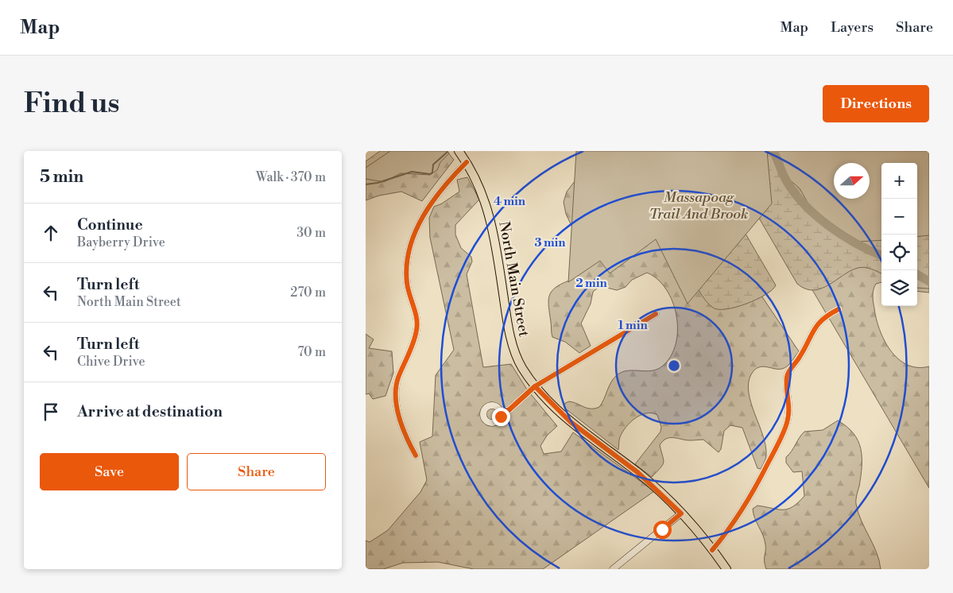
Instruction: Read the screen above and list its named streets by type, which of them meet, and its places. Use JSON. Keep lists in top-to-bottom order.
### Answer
{
  "streets": {
    "main road": ["North Main Street"]
  },
  "parks": ["Massapoag Trail And Brook"],
  "north": "right",
  "page": {
    "header": "Map",
    "nav": ["Map", "Layers", "Share"],
    "buttons": [
      "Directions",
      ["Save", "Share"]
    ],
    "title": "Find us",
    "heading": ["5 min", "Walk · 370 m"],
    "map_buttons": ["+", "−"],
    "list": [
      ["Continue", "Bayberry Drive", "30 m"],
      ["Turn left", "North Main Street", "270 m"],
      ["Turn left", "Chive Drive", "70 m"],
      "Arrive at destination"
    ]
  },
  "rings": [
    "4 min",
    "3 min",
    "2 min",
    "1 min"
  ]
}
